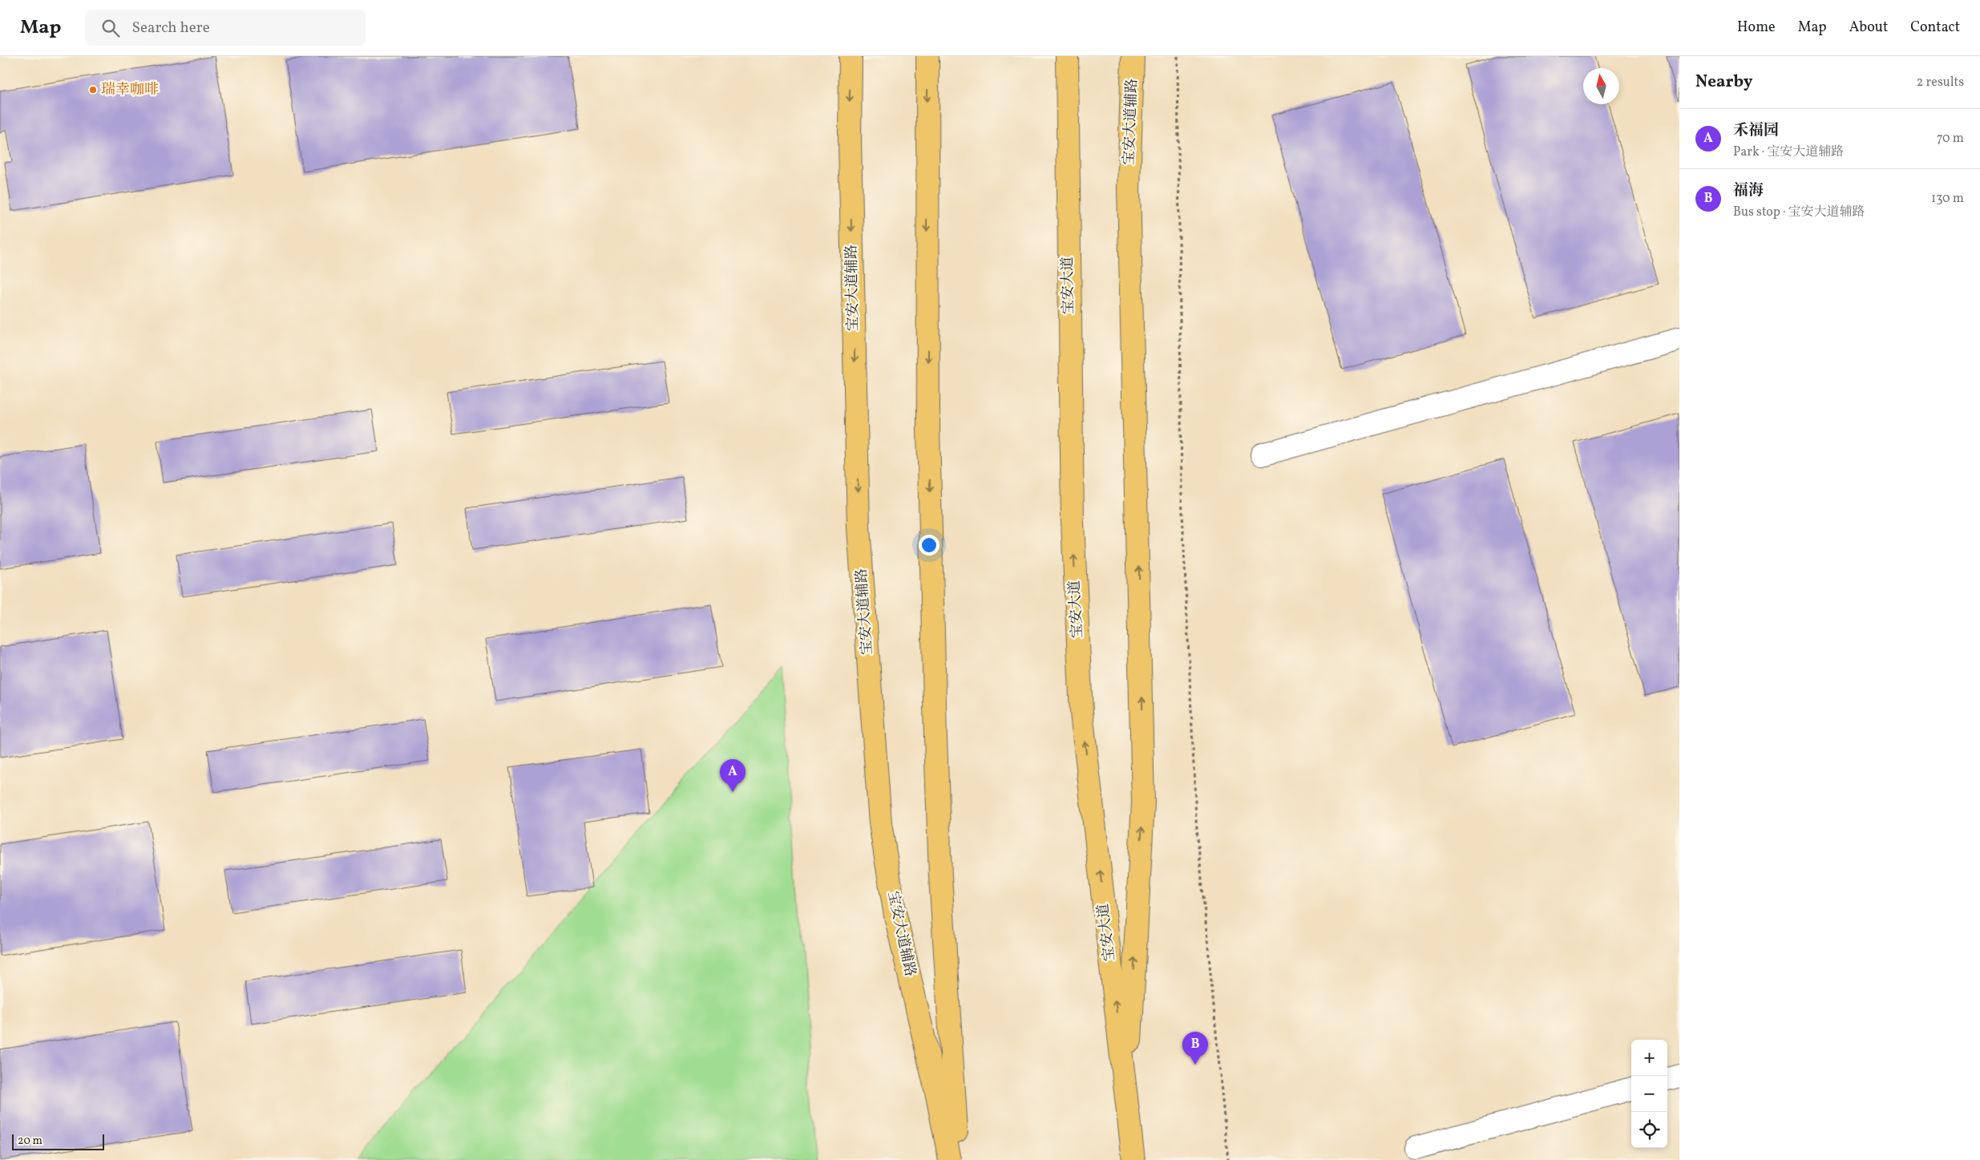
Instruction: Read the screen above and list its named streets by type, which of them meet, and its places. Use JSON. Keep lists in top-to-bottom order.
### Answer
{
  "streets": {
    "main road": ["宝安大道辅路", "宝安大道"]
  },
  "crossings": [
    ["宝安大道辅路", "宝安大道"]
  ],
  "places": ["瑞幸咖啡"],
  "scale_bar": "20 m",
  "north": "top",
  "page": {
    "header": "Map",
    "search": "Search here",
    "nav": [
      "Home",
      "Map",
      "About",
      "Contact"
    ],
    "heading": ["Nearby", "2 results"],
    "list": [
      {
        "mark": "A",
        "name": "禾福园",
        "note": "Park · 宝安大道辅路",
        "value": "70 m"
      },
      {
        "mark": "B",
        "name": "福海",
        "note": "Bus stop · 宝安大道辅路",
        "value": "130 m"
      }
    ],
    "pins": ["A", "B"],
    "map_buttons": ["+", "−"],
    "scale": "20 m"
  }
}
